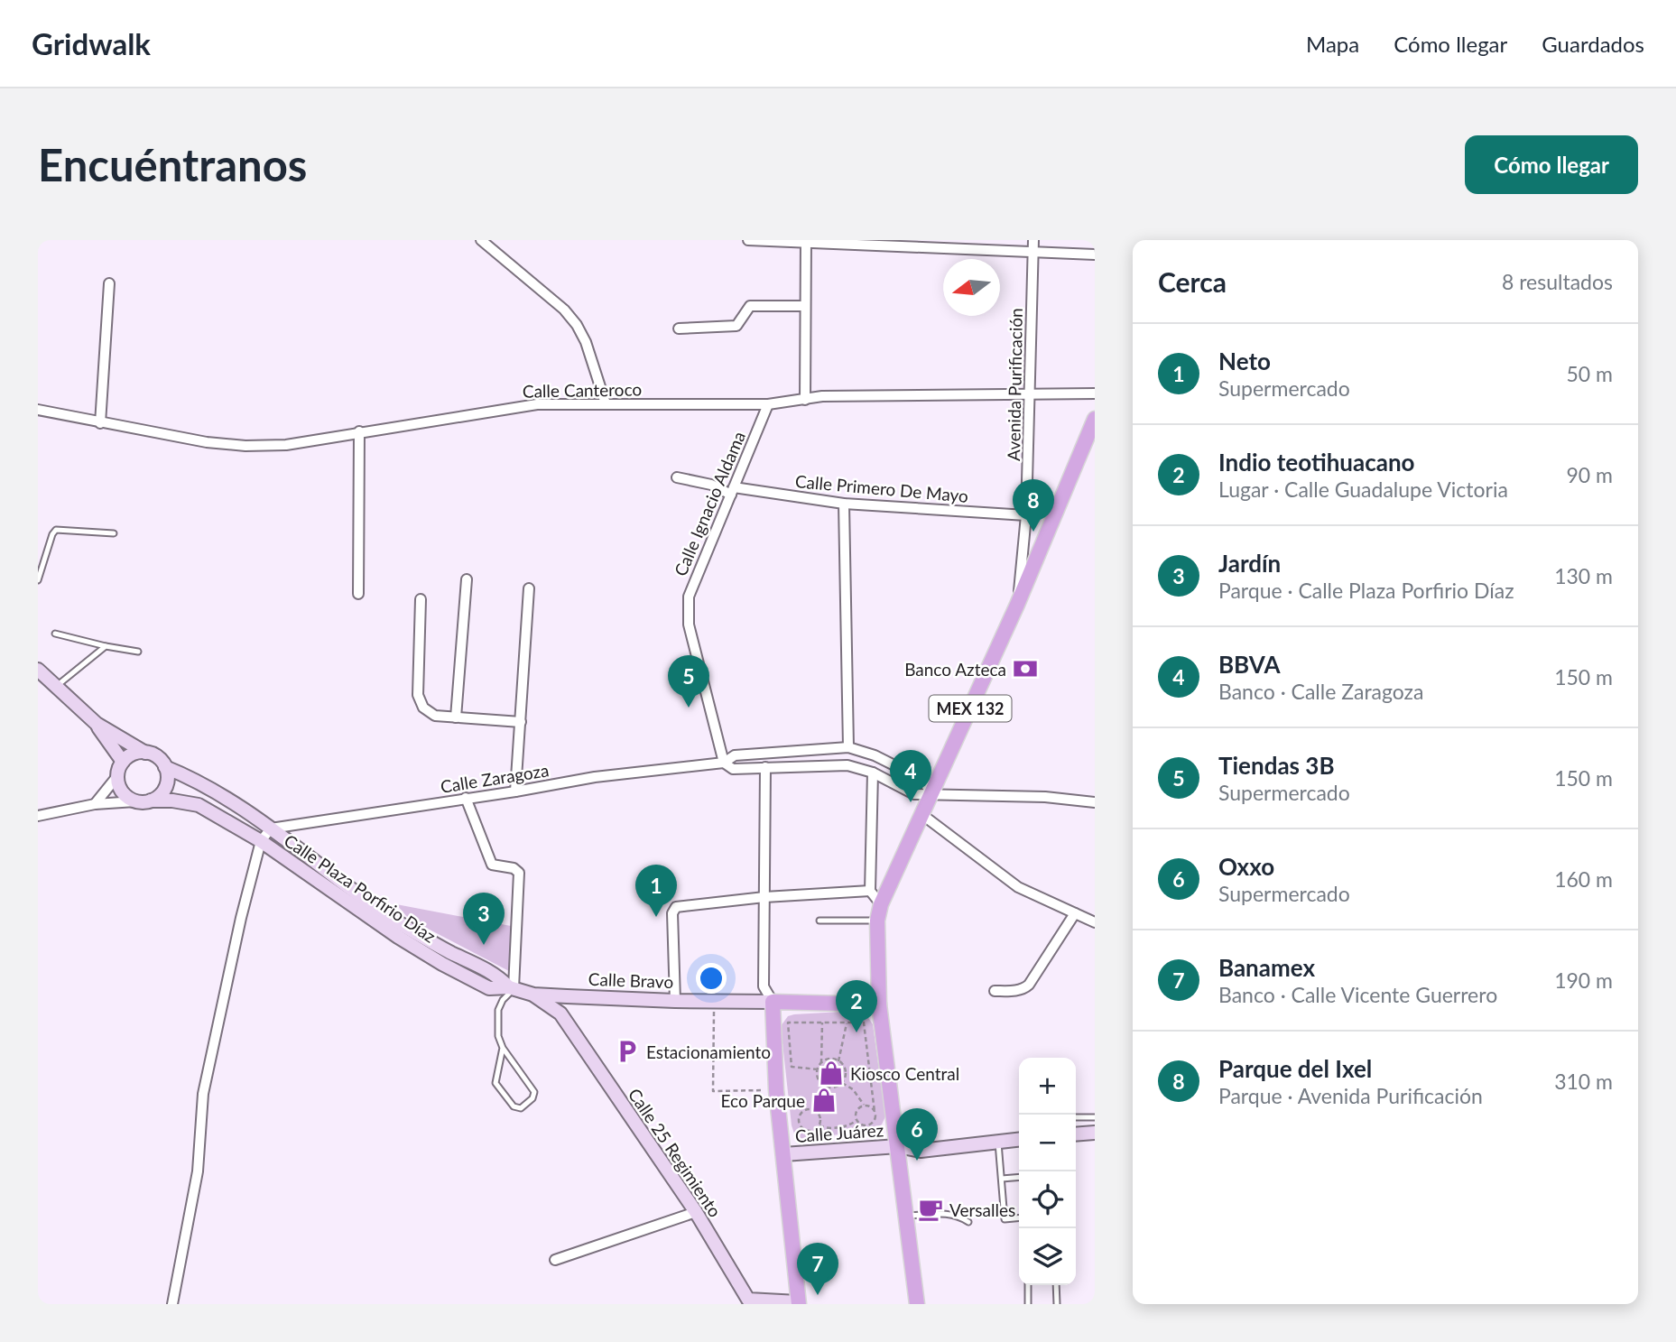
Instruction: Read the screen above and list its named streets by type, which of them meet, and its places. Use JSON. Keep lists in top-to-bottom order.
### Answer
{
  "streets": {
    "main road": [
      "MEX 132",
      "Calle Plaza Porfirio Díaz",
      "Calle Bravo",
      "Calle Juárez",
      "Calle 25 Regimiento"
    ],
    "street": [
      "Avenida Purificación",
      "Calle Canteroco",
      "Calle Primero De Mayo",
      "Calle Ignacio Aldama",
      "Calle Zaragoza"
    ]
  },
  "crossings": [
    ["Avenida Purificación", "Calle Canteroco"],
    ["Avenida Purificación", "Calle Primero De Mayo"],
    ["Avenida Purificación", "MEX 132"],
    ["Calle Canteroco", "Calle Ignacio Aldama"],
    ["Calle Primero De Mayo", "Calle Ignacio Aldama"],
    ["Calle Ignacio Aldama", "Calle Zaragoza"],
    ["MEX 132", "Calle Zaragoza"],
    ["MEX 132", "Calle Bravo"],
    ["MEX 132", "Calle Juárez"],
    ["Calle Zaragoza", "Calle Plaza Porfirio Díaz"],
    ["Calle Plaza Porfirio Díaz", "Calle Bravo"],
    ["Calle Plaza Porfirio Díaz", "Calle 25 Regimiento"],
    ["Calle Bravo", "Calle 25 Regimiento"]
  ],
  "places": {
    "bank": ["Banco Azteca"],
    "parking": ["Estacionamiento"],
    "shop": ["Kiosco Central", "Eco Parque"],
    "cafe": ["Versalles"]
  },
  "north": "left",
  "page": {
    "header": "Gridwalk",
    "nav": ["Mapa", "Cómo llegar", "Guardados"],
    "buttons": "Cómo llegar",
    "title": "Encuéntranos",
    "heading": ["Cerca", "8 resultados"],
    "list": [
      {
        "mark": "1",
        "name": "Neto",
        "note": "Supermercado",
        "value": "50 m"
      },
      {
        "mark": "2",
        "name": "Indio teotihuacano",
        "note": "Lugar · Calle Guadalupe Victoria",
        "value": "90 m"
      },
      {
        "mark": "3",
        "name": "Jardín",
        "note": "Parque · Calle Plaza Porfirio Díaz",
        "value": "130 m"
      },
      {
        "mark": "4",
        "name": "BBVA",
        "note": "Banco · Calle Zaragoza",
        "value": "150 m"
      },
      {
        "mark": "5",
        "name": "Tiendas 3B",
        "note": "Supermercado",
        "value": "150 m"
      },
      {
        "mark": "6",
        "name": "Oxxo",
        "note": "Supermercado",
        "value": "160 m"
      },
      {
        "mark": "7",
        "name": "Banamex",
        "note": "Banco · Calle Vicente Guerrero",
        "value": "190 m"
      },
      {
        "mark": "8",
        "name": "Parque del Ixel",
        "note": "Parque · Avenida Purificación",
        "value": "310 m"
      }
    ],
    "pins": [
      "8",
      "5",
      "4",
      "1",
      "3",
      "2",
      "6",
      "7"
    ],
    "map_buttons": ["+", "−"]
  }
}
